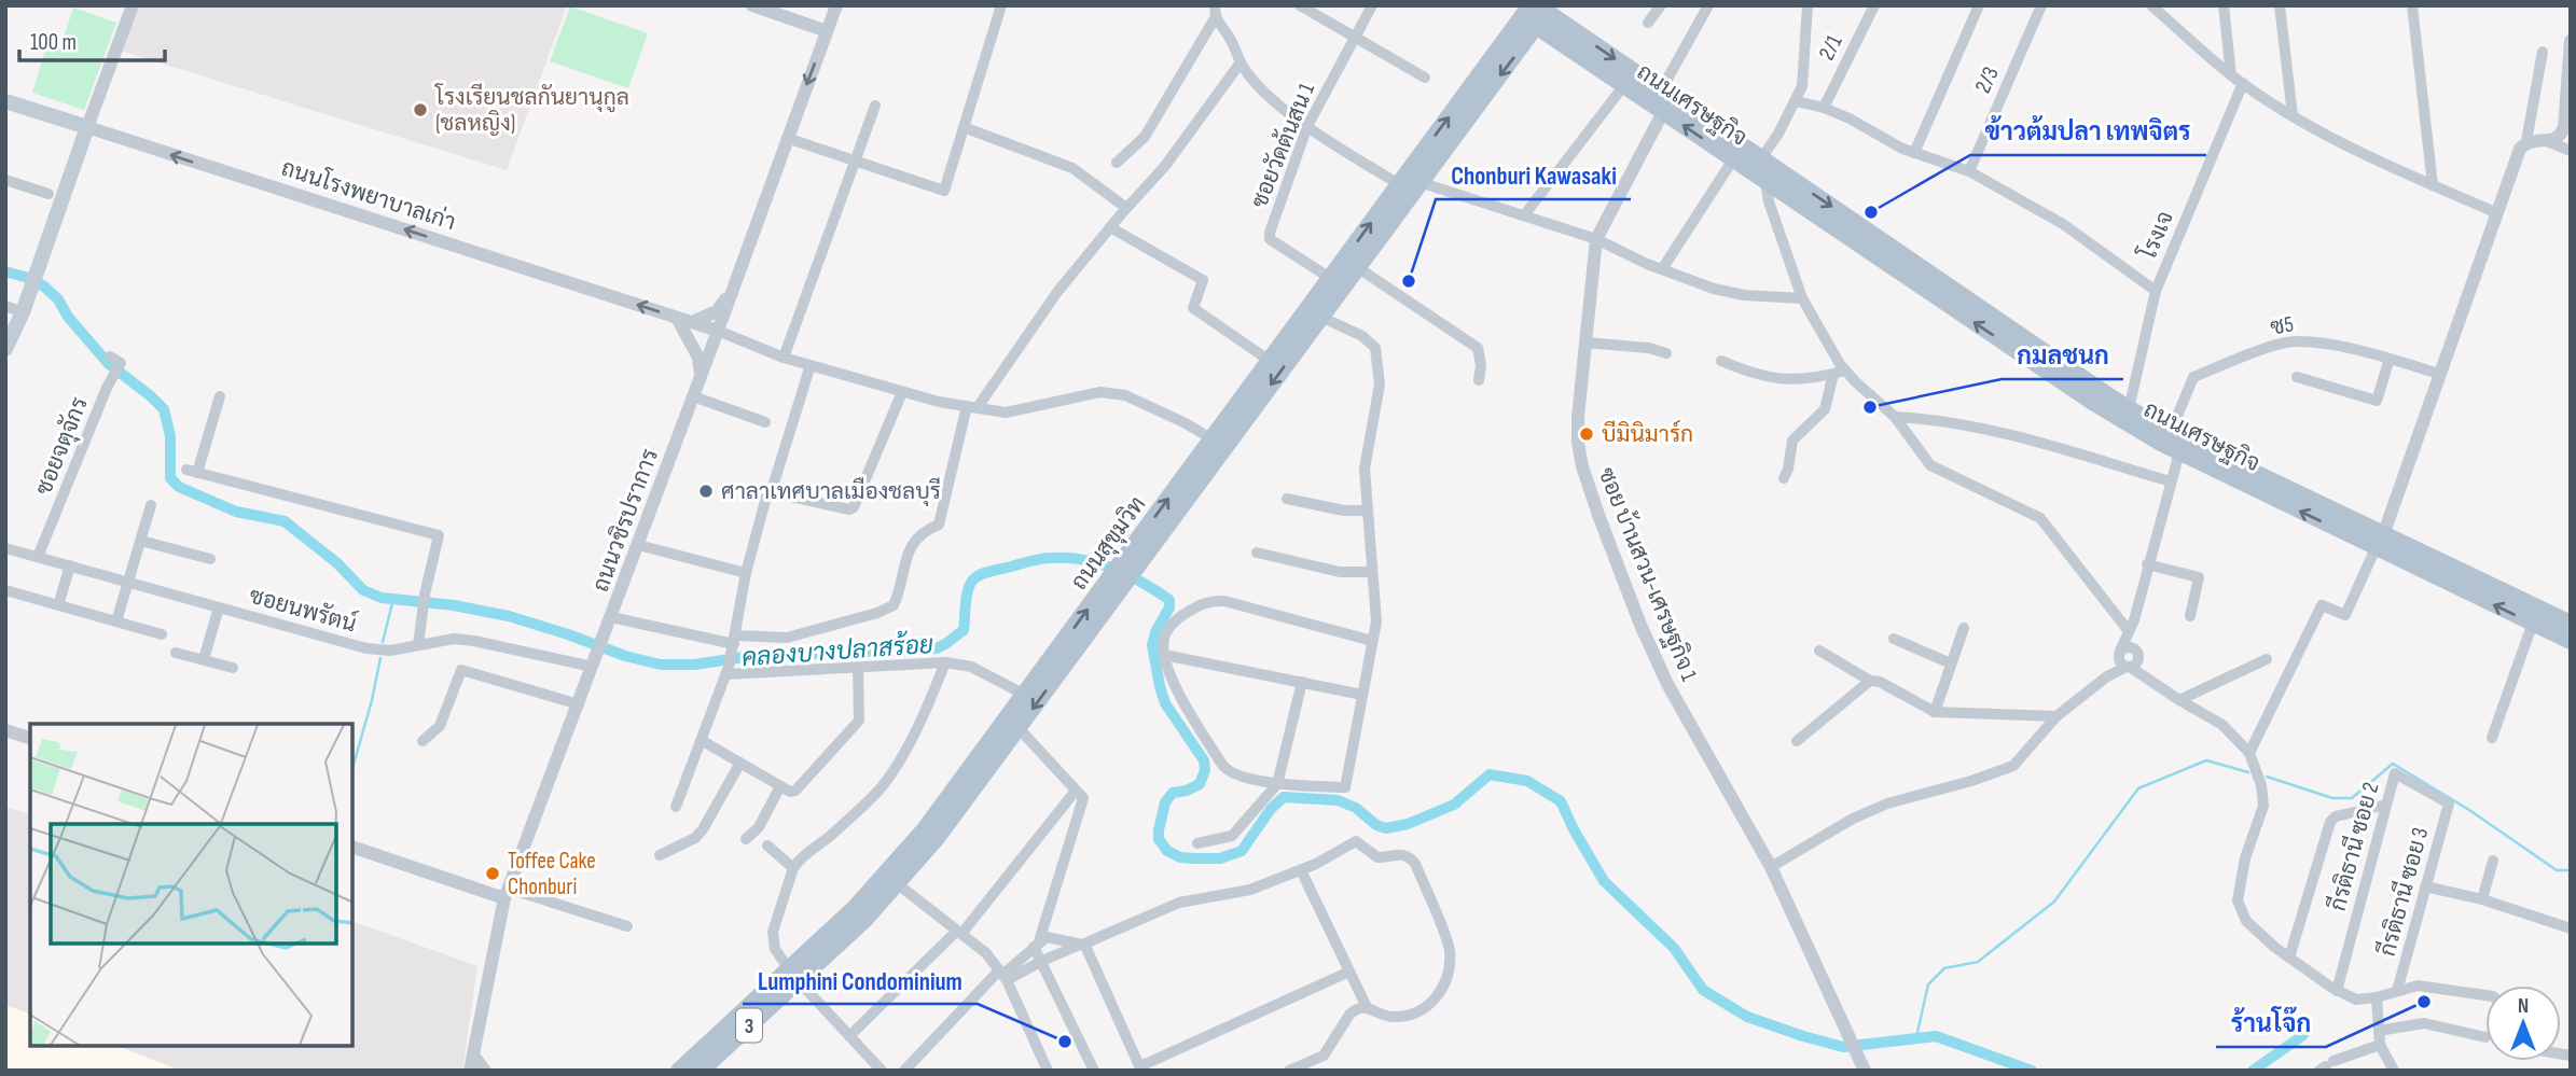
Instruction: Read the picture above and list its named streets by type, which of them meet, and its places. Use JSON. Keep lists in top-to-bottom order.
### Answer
{
  "streets": {
    "main road": [
      "ถนนเศรษฐกิจ",
      "ถนนโรงพยาบาลเก่า",
      "ถนนสุขุมวิท",
      "3"
    ],
    "street": [
      "2/1",
      "2/3",
      "ซอยวัดต้นสน 1",
      "โรงเจ",
      "ซ5",
      "ซอยจตุจักร",
      "ถนนวชิรปราการ",
      "ซอย บ้านสวน-เศรษฐกิจ 1",
      "ซอยนพรัตน์",
      "กีรติธานี ซอย 2",
      "กีรติธานี ซอย 3"
    ]
  },
  "crossings": [
    ["ถนนเศรษฐกิจ", "โรงเจ"],
    ["ถนนเศรษฐกิจ", "ซ5"],
    ["ถนนเศรษฐกิจ", "ถนนสุขุมวิท"],
    ["ถนนเศรษฐกิจ", "ซอย บ้านสวน-เศรษฐกิจ 1"],
    ["ซอยวัดต้นสน 1", "ถนนสุขุมวิท"],
    ["ถนนโรงพยาบาลเก่า", "ถนนวชิรปราการ"],
    ["ซอยจตุจักร", "ซอยนพรัตน์"],
    ["ถนนวชิรปราการ", "ซอยนพรัตน์"],
    ["กีรติธานี ซอย 2", "กีรติธานี ซอย 3"]
  ],
  "one_way": ["ถนนโรงพยาบาลเก่า"],
  "water": ["คลองบางปลาสร้อย"],
  "places": [
    "โรงเรียนชลกันยานุกูล (ชลหญิง)",
    "ข้าวต้มปลา เทพจิตร",
    "Chonburi Kawasaki",
    "กมลชนก",
    "บีมินิมาร์ก",
    "ศาลาเทศบาลเมืองชลบุรี",
    "Toffee Cake Chonburi",
    "ร้านโจ๊ก",
    "Lumphini Condominium"
  ],
  "scale_bar": "100 m",
  "north": "top"
}
